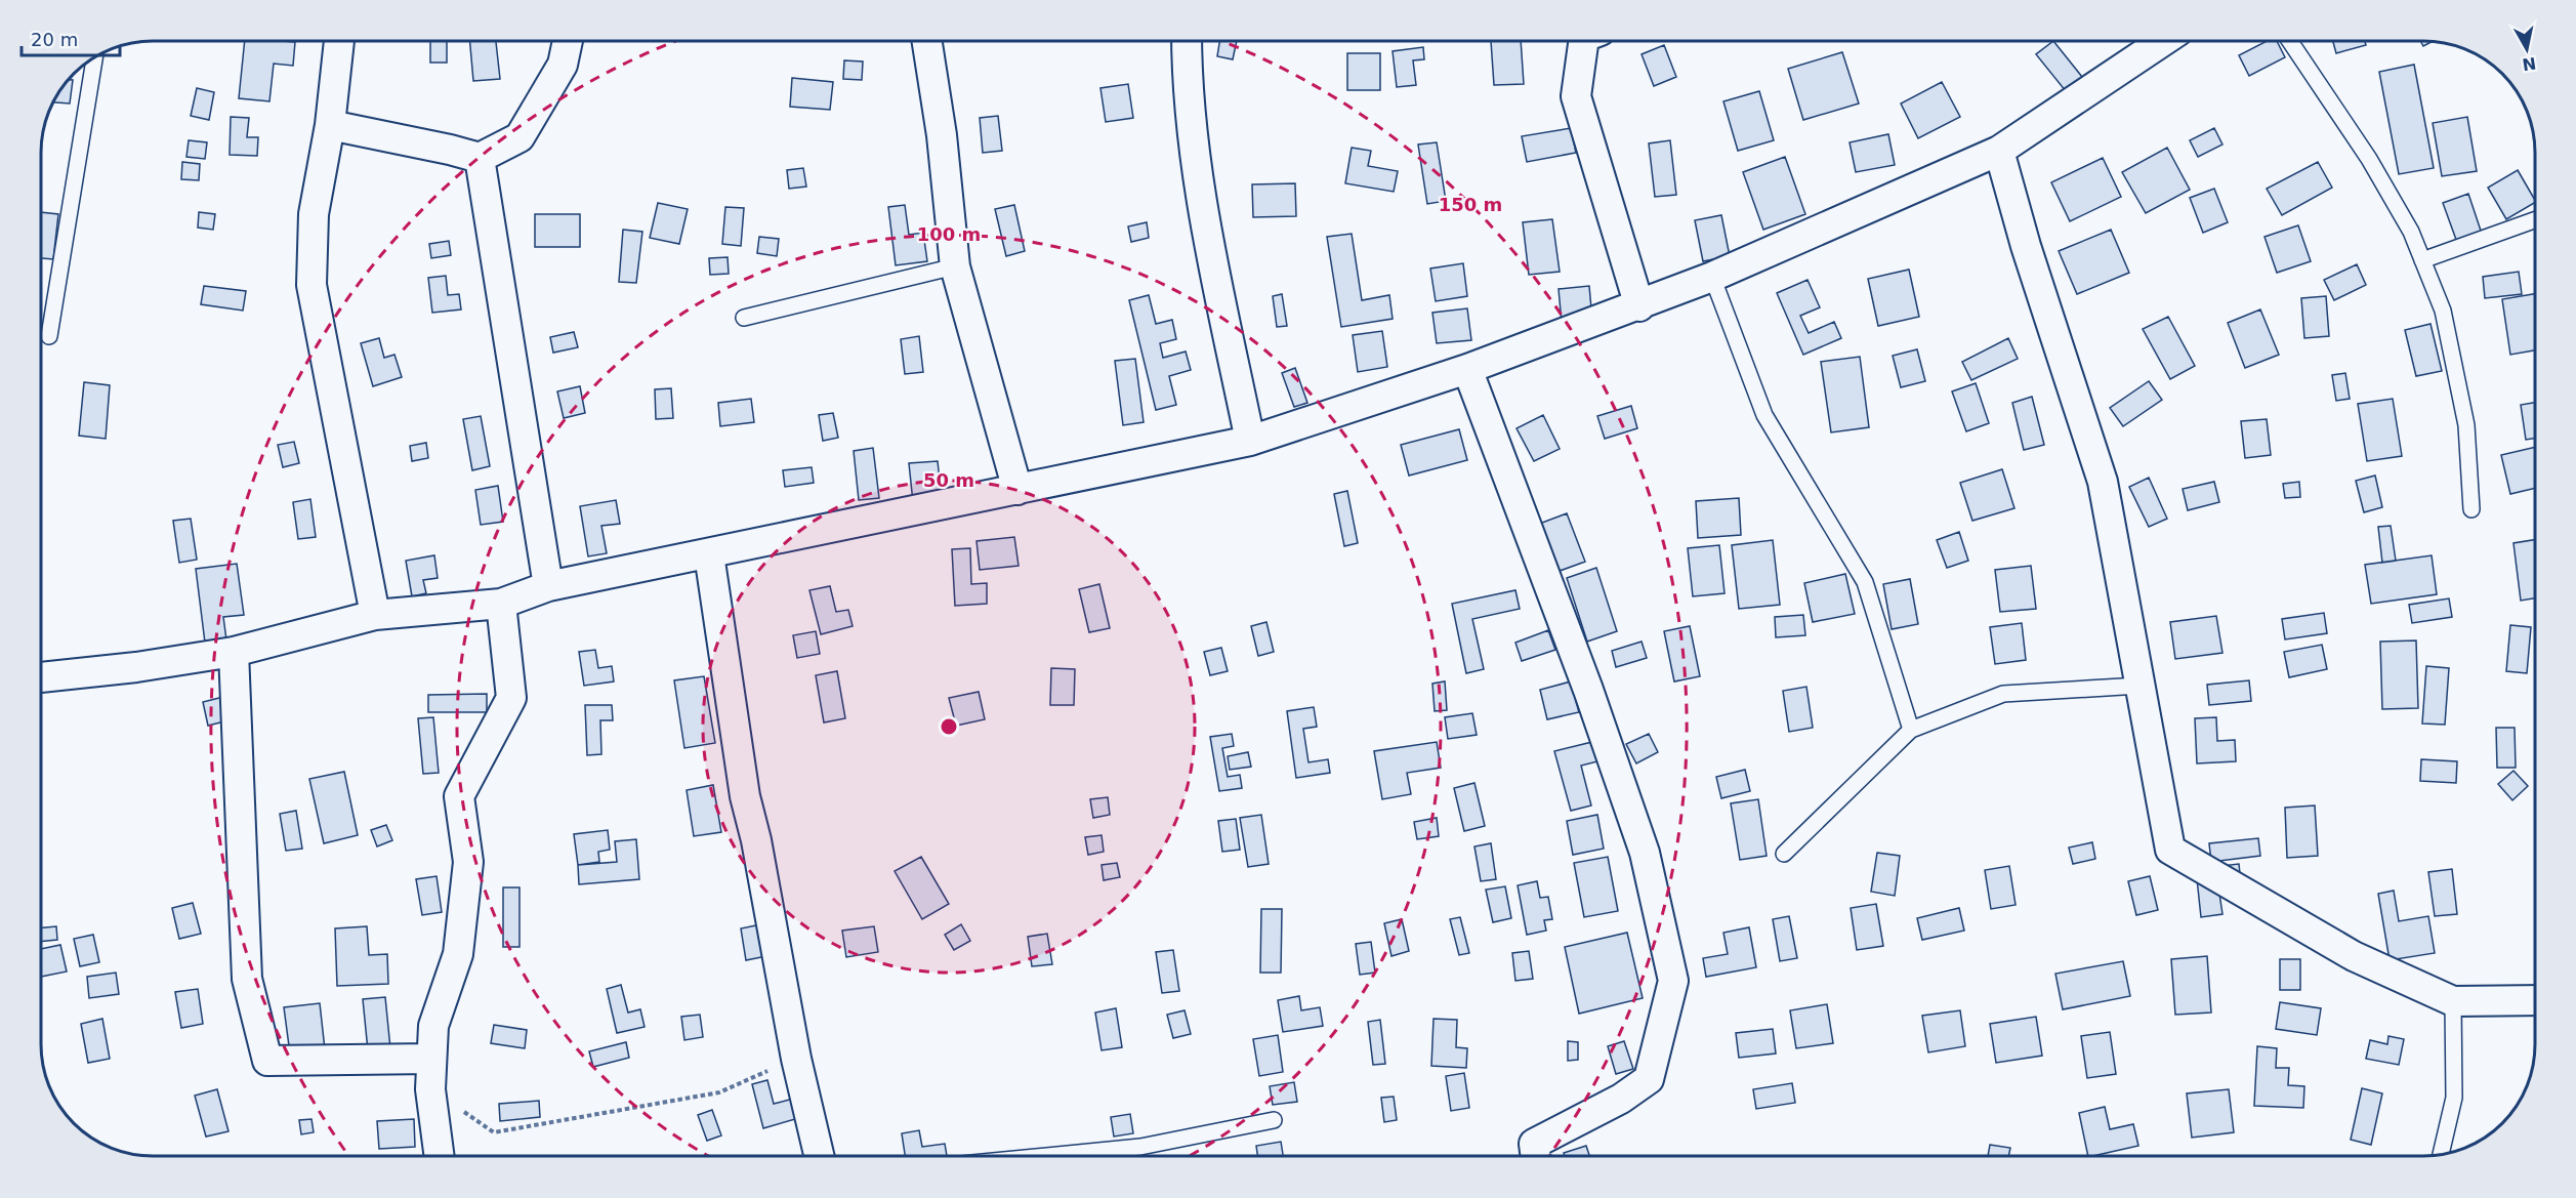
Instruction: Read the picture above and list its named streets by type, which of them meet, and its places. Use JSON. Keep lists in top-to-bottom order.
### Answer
{
  "scale_bar": "20 m",
  "north": "bottom",
  "rings": ["150 m", "100 m", "50 m"]
}
